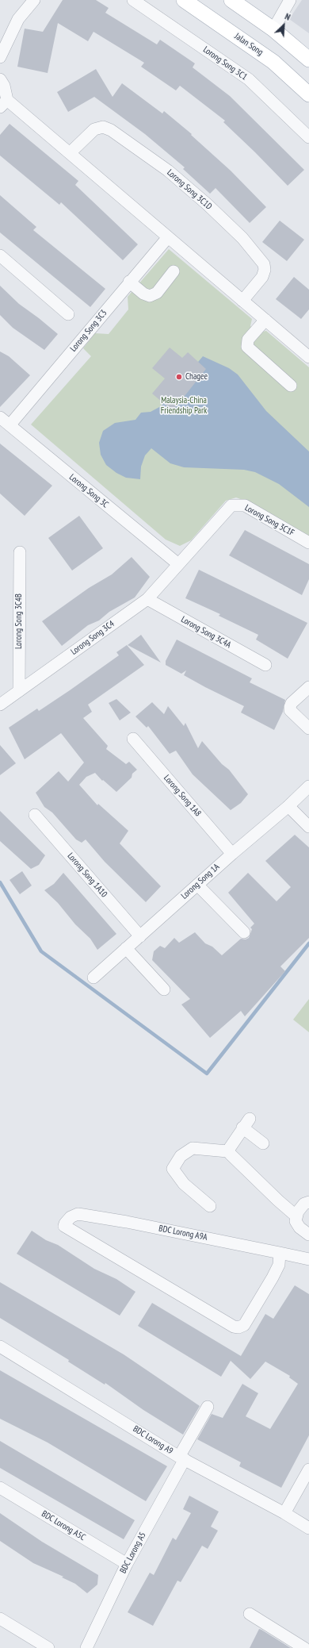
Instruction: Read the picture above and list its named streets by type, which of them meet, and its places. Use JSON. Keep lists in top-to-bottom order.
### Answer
{
  "streets": {
    "main road": ["Jalan Song"],
    "street": [
      "Lorong Song 3C1",
      "Lorong Song 3C1D",
      "Lorong Song 3C3",
      "Lorong Song 3C",
      "Lorong Song 3C1F",
      "Lorong Song 3C4B",
      "Lorong Song 3C4A",
      "Lorong Song 3C4",
      "Lorong Song 1A8",
      "Lorong Song 1A10",
      "Lorong Song 1A",
      "BDC Lorong A9A",
      "BDC Lorong A9",
      "BDC Lorong A5C",
      "BDC Lorong A5"
    ]
  },
  "crossings": [
    ["Lorong Song 3C3", "Lorong Song 3C"],
    ["Lorong Song 3C", "Lorong Song 3C1F"],
    ["Lorong Song 3C", "Lorong Song 3C4"],
    ["Lorong Song 3C1F", "Lorong Song 3C4"],
    ["Lorong Song 3C4B", "Lorong Song 3C4"],
    ["Lorong Song 3C4A", "Lorong Song 3C4"],
    ["Lorong Song 1A8", "Lorong Song 1A"],
    ["Lorong Song 1A10", "Lorong Song 1A"],
    ["BDC Lorong A9", "BDC Lorong A5"],
    ["BDC Lorong A5C", "BDC Lorong A5"]
  ],
  "parks": ["Malaysia-China Friendship Park"],
  "places": ["Chagee"],
  "north": "top right"
}
